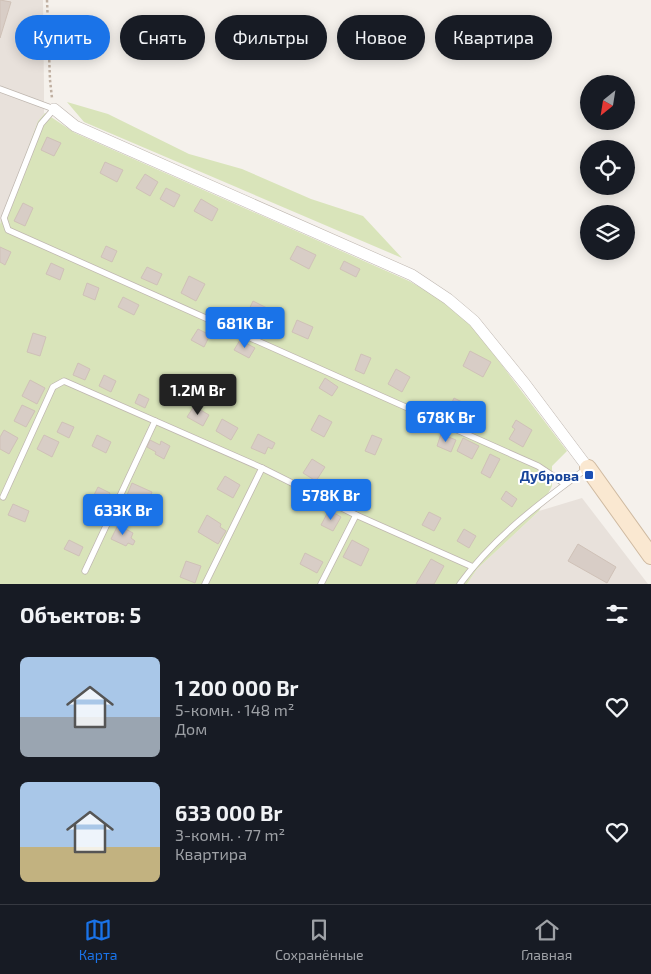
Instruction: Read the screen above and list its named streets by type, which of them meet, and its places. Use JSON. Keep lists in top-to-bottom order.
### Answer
{
  "places": {
    "transit": ["Дуброва"]
  },
  "north": "bottom left",
  "page": {
    "chip": [
      "Купить",
      "Снять",
      "Фильтры",
      "Новое",
      "Квартира"
    ],
    "price": [
      "681K Br",
      "1.2M Br",
      "678K Br",
      "578K Br",
      "633K Br"
    ],
    "heading": "Объектов: 5",
    "list": [
      {
        "name": "1 200 000 Br",
        "note": "5-комн. · 148 m² · Дом"
      },
      {
        "name": "633 000 Br",
        "note": "3-комн. · 77 m² · Квартира"
      }
    ],
    "tabs": ["Карта", "Сохранённые", "Главная"]
  }
}
